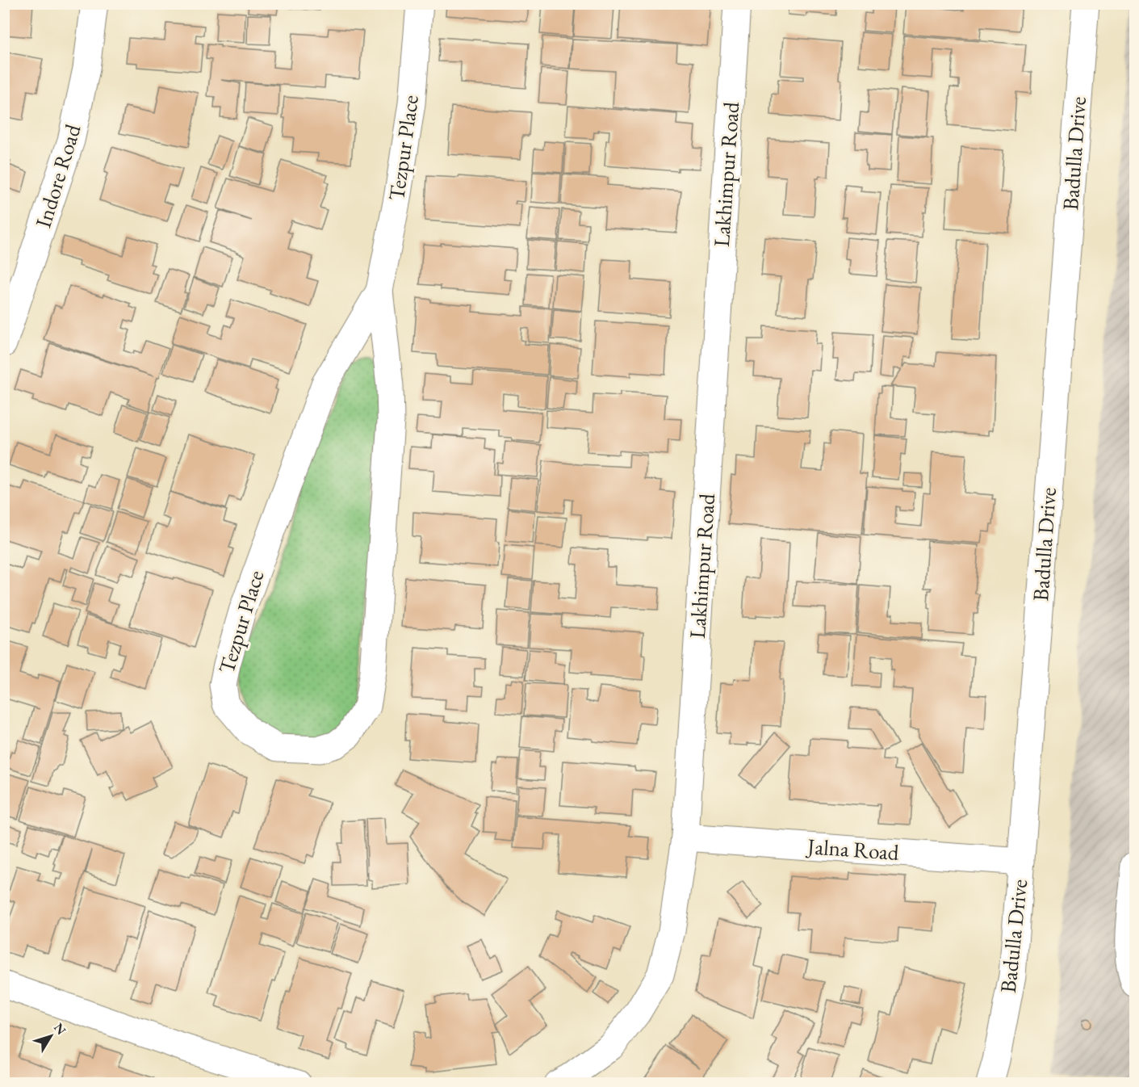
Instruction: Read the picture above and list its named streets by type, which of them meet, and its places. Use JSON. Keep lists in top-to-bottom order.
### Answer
{
  "streets": {
    "street": [
      "Tezpur Place",
      "Badulla Drive",
      "Lakhimpur Road",
      "Indore Road",
      "Jalna Road"
    ]
  },
  "crossings": [
    ["Badulla Drive", "Jalna Road"],
    ["Lakhimpur Road", "Jalna Road"]
  ],
  "north": "top right"
}
